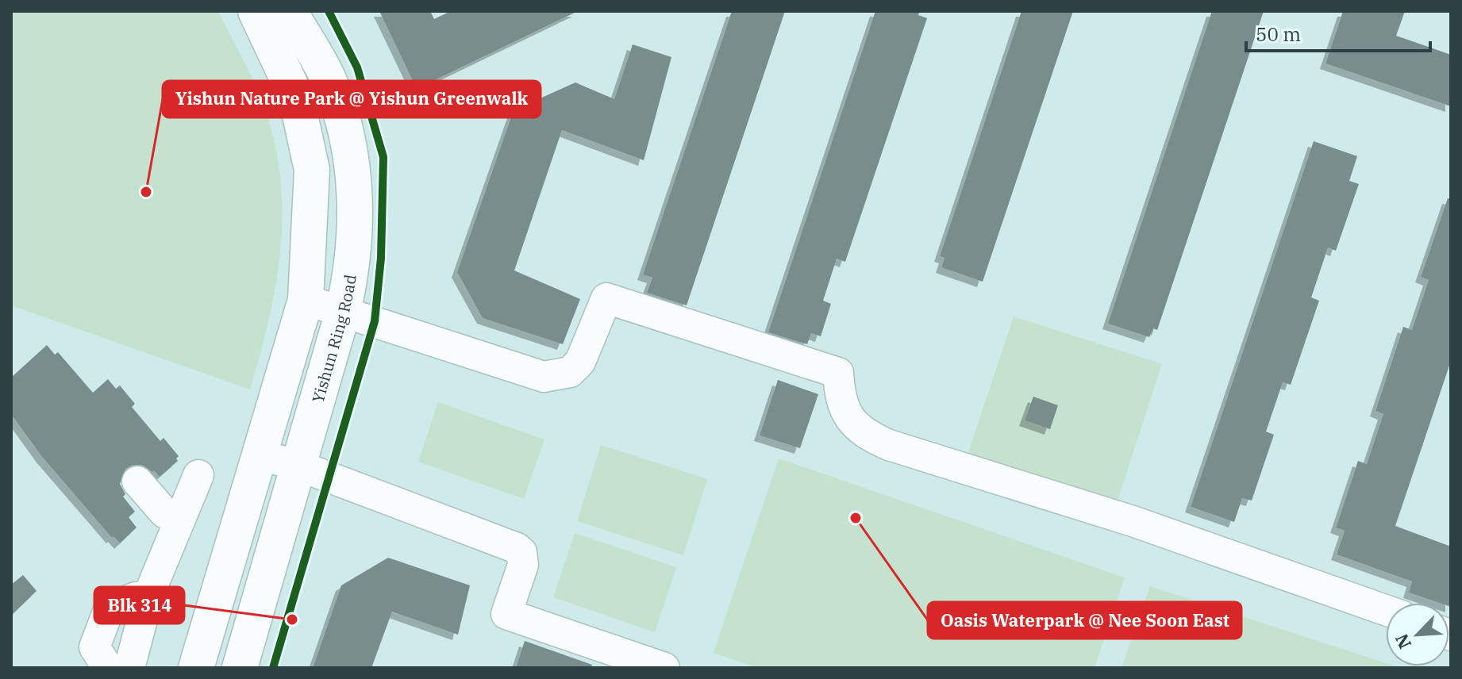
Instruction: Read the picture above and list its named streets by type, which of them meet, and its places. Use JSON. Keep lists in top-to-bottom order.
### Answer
{
  "streets": {
    "main road": ["Yishun Ring Road"]
  },
  "places": ["Yishun Nature Park @ Yishun Greenwalk", "Oasis Waterpark @ Nee Soon East", "Blk 314"],
  "scale_bar": "50 m",
  "north": "bottom left"
}
